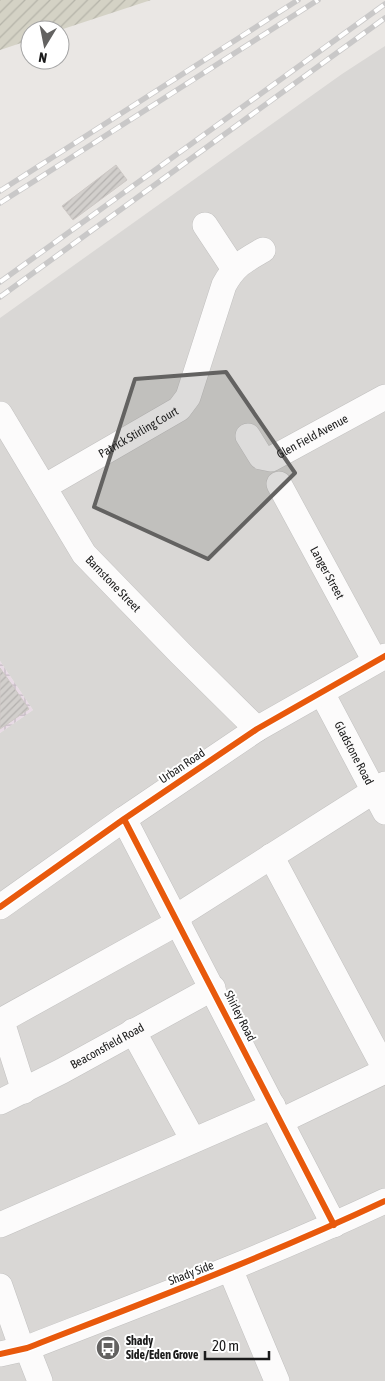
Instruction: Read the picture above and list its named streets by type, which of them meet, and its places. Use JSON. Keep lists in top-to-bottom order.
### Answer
{
  "streets": {
    "street": [
      "Patrick Stirling Court",
      "Glen Field Avenue",
      "Langer Street",
      "Barnstone Street",
      "Gladstone Road",
      "Urban Road",
      "Shirley Road",
      "Beaconsfield Road",
      "Shady Side"
    ]
  },
  "crossings": [
    ["Patrick Stirling Court", "Barnstone Street"],
    ["Langer Street", "Urban Road"],
    ["Barnstone Street", "Urban Road"],
    ["Gladstone Road", "Urban Road"],
    ["Urban Road", "Shirley Road"],
    ["Shirley Road", "Beaconsfield Road"],
    ["Shirley Road", "Shady Side"]
  ],
  "places": {
    "bus stop": ["Shady Side/Eden Grove"]
  },
  "scale_bar": "20 m",
  "north": "bottom"
}
